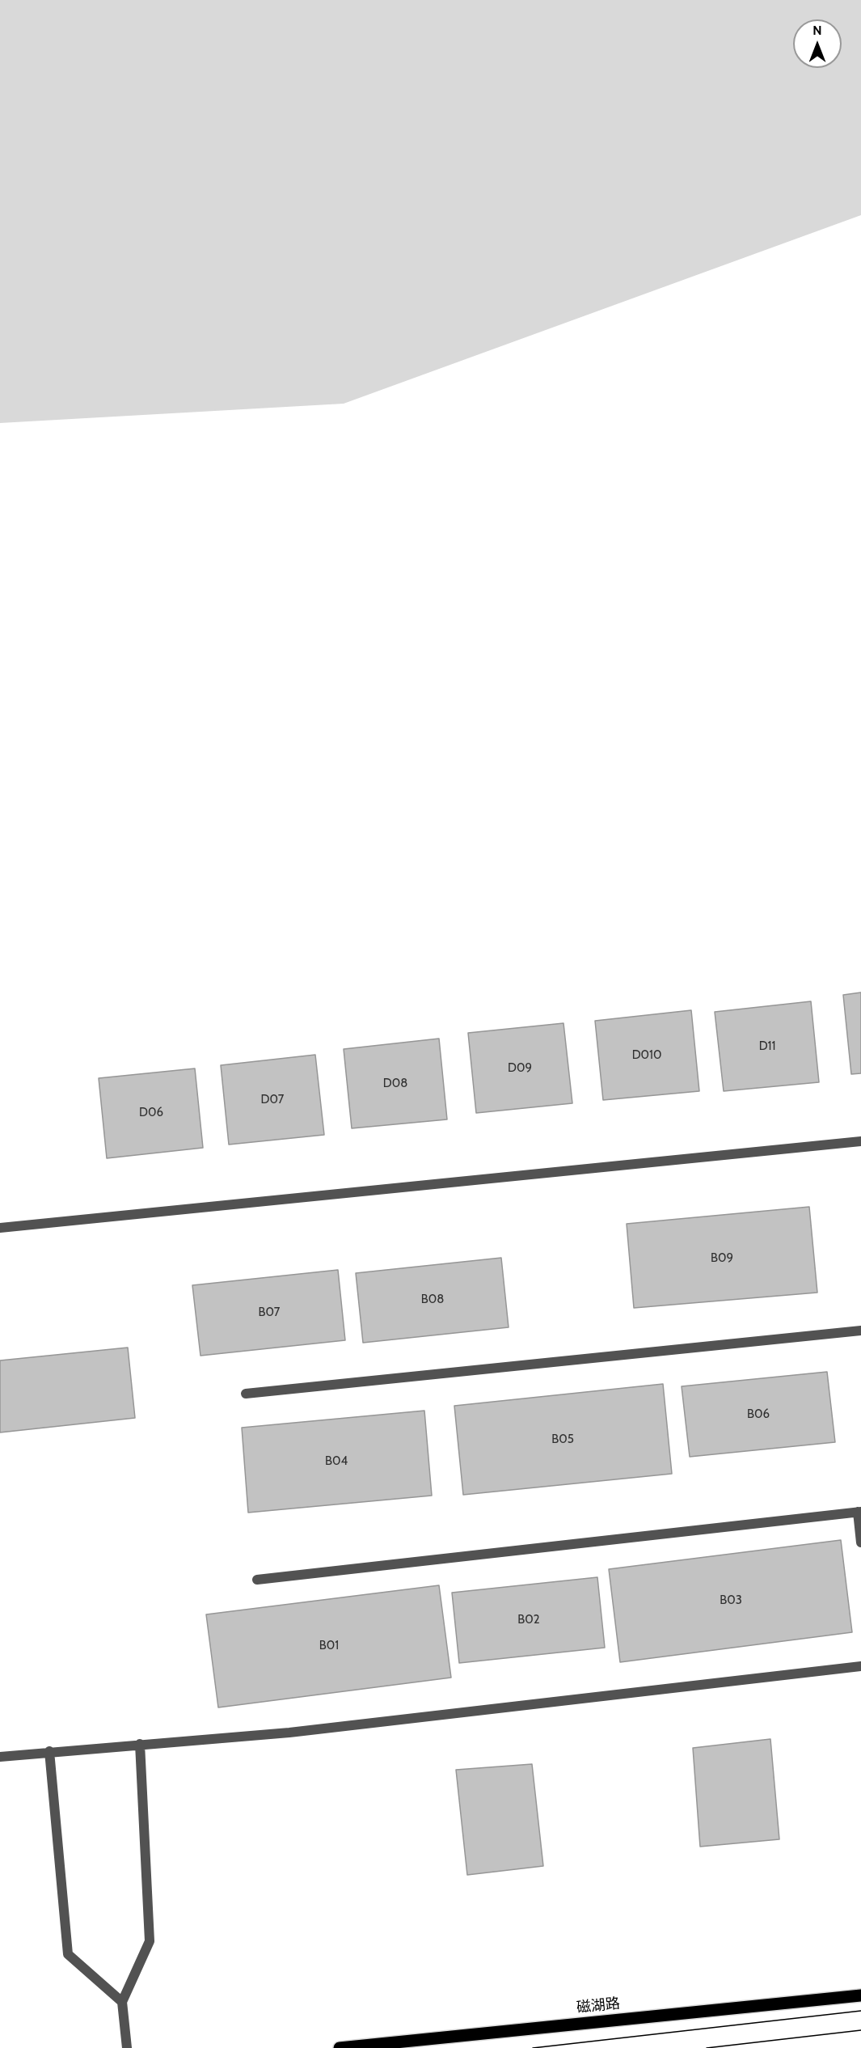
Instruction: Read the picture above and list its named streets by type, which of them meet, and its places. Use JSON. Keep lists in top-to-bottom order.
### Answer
{
  "streets": {
    "main road": ["磁湖路"]
  },
  "house_numbers": [
    "D11",
    "D010",
    "D09",
    "D08",
    "D07",
    "D06",
    "B09",
    "B08",
    "B07",
    "B06",
    "B05",
    "B04",
    "B03",
    "B02",
    "B01"
  ],
  "north": "top"
}
